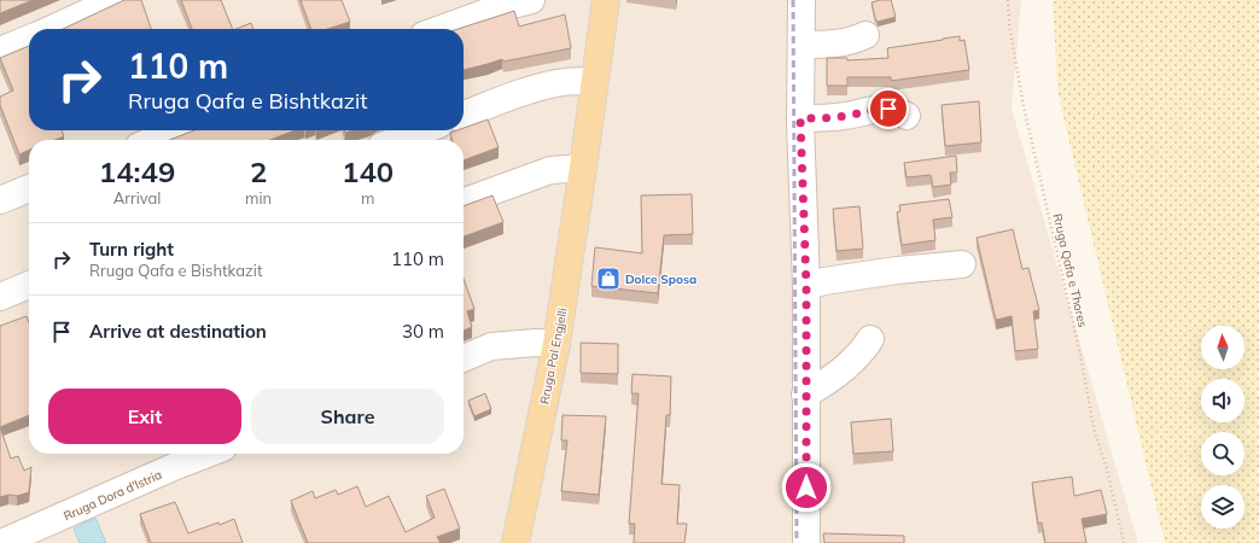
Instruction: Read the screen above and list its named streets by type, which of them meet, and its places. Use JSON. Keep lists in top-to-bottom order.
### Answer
{
  "streets": {
    "main road": ["Rruga Pal Engjelli"],
    "street": ["Rruga Dora d'Istria"],
    "path": ["Rruga Qafa e Thores"]
  },
  "places": {
    "shop": ["Dolce Sposa"]
  },
  "north": "top",
  "page": {
    "turn": ["110 m", "Rruga Qafa e Bishtkazit"],
    "eta": [
      "14:49",
      "Arrival",
      "2",
      "min",
      "140",
      "m"
    ],
    "list": [
      {
        "name": "Turn right",
        "note": "Rruga Qafa e Bishtkazit",
        "value": "110 m"
      },
      {
        "name": "Arrive at destination",
        "value": "30 m"
      }
    ],
    "buttons": ["Exit", "Share"]
  }
}
